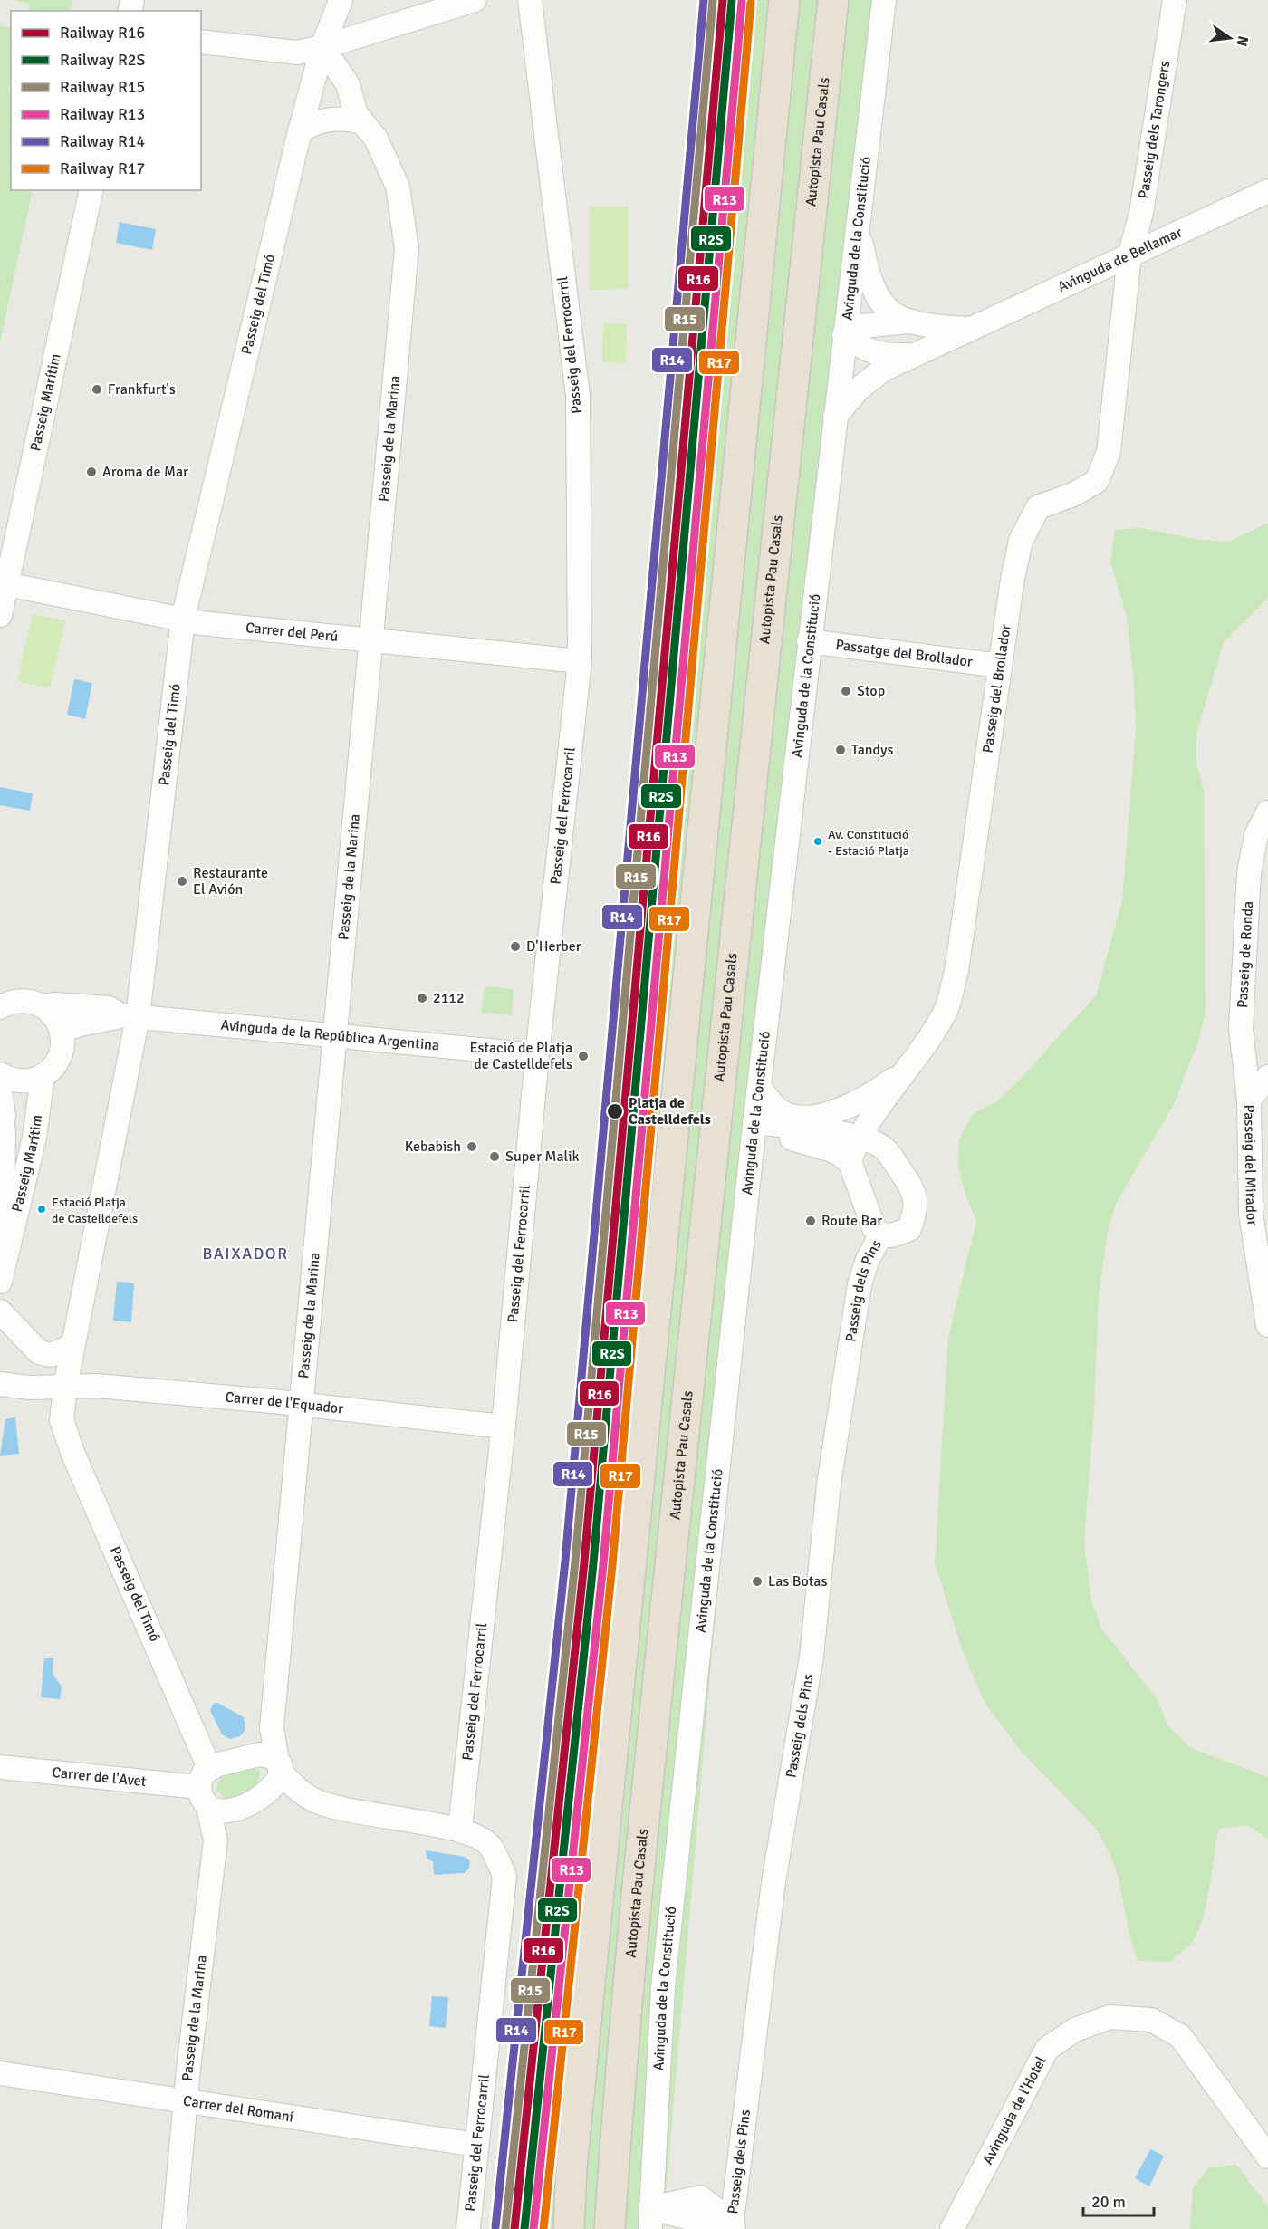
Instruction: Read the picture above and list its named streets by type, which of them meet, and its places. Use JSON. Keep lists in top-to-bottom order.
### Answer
{
  "streets": {
    "highway": ["Autopista Pau Casals"],
    "street": [
      "Passeig dels Tarongers",
      "Avinguda de la Constitució",
      "Avinguda de Bellamar",
      "Passeig del Timó",
      "Passeig del Ferrocarril",
      "Passeig Marítim",
      "Passeig de la Marina",
      "Carrer del Perú",
      "Passatge del Brollador",
      "Passeig del Brollador",
      "Passeig de Ronda",
      "Avinguda de la República Argentina",
      "Passeig del Mirador",
      "Passeig dels Pins",
      "Carrer de l'Equador",
      "Carrer de l'Avet",
      "Carrer del Romaní",
      "Avinguda de l'Hotel"
    ]
  },
  "crossings": [
    ["Passeig dels Tarongers", "Avinguda de Bellamar"],
    ["Passeig dels Tarongers", "Passeig del Brollador"],
    ["Avinguda de la Constitució", "Avinguda de Bellamar"],
    ["Avinguda de la Constitució", "Passatge del Brollador"],
    ["Avinguda de la Constitució", "Passeig dels Pins"],
    ["Avinguda de Bellamar", "Passeig del Brollador"],
    ["Passeig del Timó", "Passeig de la Marina"],
    ["Passeig del Timó", "Carrer del Perú"],
    ["Passeig del Timó", "Avinguda de la República Argentina"],
    ["Passeig del Timó", "Carrer de l'Equador"],
    ["Passeig del Timó", "Carrer de l'Avet"],
    ["Passeig del Ferrocarril", "Carrer del Perú"],
    ["Passeig del Ferrocarril", "Avinguda de la República Argentina"],
    ["Passeig del Ferrocarril", "Carrer de l'Equador"],
    ["Passeig del Ferrocarril", "Carrer del Romaní"],
    ["Passeig Marítim", "Carrer del Perú"],
    ["Passeig de la Marina", "Carrer del Perú"],
    ["Passeig de la Marina", "Avinguda de la República Argentina"],
    ["Passeig de la Marina", "Carrer de l'Equador"],
    ["Passeig de la Marina", "Carrer del Romaní"],
    ["Passatge del Brollador", "Passeig del Brollador"],
    ["Passeig del Brollador", "Passeig dels Pins"],
    ["Passeig de Ronda", "Passeig del Mirador"]
  ],
  "districts": ["BAIXADOR"],
  "places": [
    "Frankfurt's",
    "Aroma de Mar",
    "Stop",
    "Tandys",
    "Av. Constitució - Estació Platja",
    "Restaurante El Avión",
    "D'Herber",
    "2112",
    "Estació de Platja de Castelldefels",
    "Platja de Castelldefels",
    "Kebabish",
    "Super Malik",
    "Estació Platja de Castelldefels",
    "Route Bar",
    "Las Botas"
  ],
  "lines": [
    "rail line R16",
    "rail line R15",
    "rail line R14",
    "rail line R2S",
    "rail line R13",
    "rail line R17"
  ],
  "legend": [
    "Railway R16",
    "Railway R2S",
    "Railway R15",
    "Railway R13",
    "Railway R14",
    "Railway R17"
  ],
  "scale_bar": "20 m",
  "north": "right"
}
